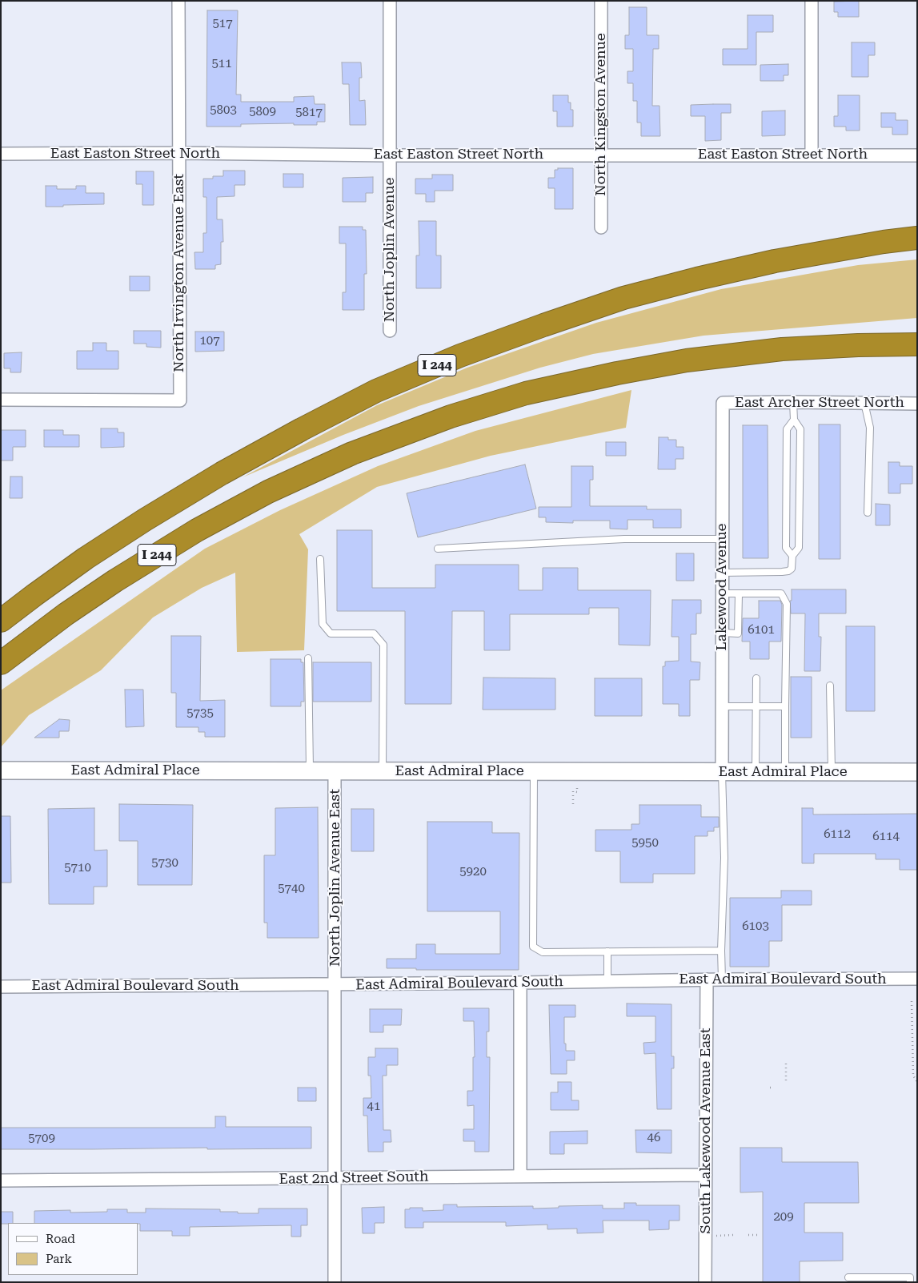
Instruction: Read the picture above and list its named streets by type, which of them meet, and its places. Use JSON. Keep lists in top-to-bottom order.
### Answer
{
  "streets": {
    "highway": ["I 244"],
    "main road": ["East Admiral Place"],
    "street": [
      "North Kingston Avenue",
      "East Easton Street North",
      "North Joplin Avenue",
      "North Irvington Avenue East",
      "East Archer Street North",
      "Lakewood Avenue",
      "North Joplin Avenue East",
      "East Admiral Boulevard South",
      "South Lakewood Avenue East",
      "East 2nd Street South"
    ]
  },
  "crossings": [
    ["North Kingston Avenue", "East Easton Street North"],
    ["East Easton Street North", "North Joplin Avenue"],
    ["East Easton Street North", "North Irvington Avenue East"],
    ["East Archer Street North", "Lakewood Avenue"],
    ["Lakewood Avenue", "East Admiral Place"],
    ["East Admiral Place", "North Joplin Avenue East"],
    ["North Joplin Avenue East", "East Admiral Boulevard South"],
    ["North Joplin Avenue East", "East 2nd Street South"],
    ["East Admiral Boulevard South", "South Lakewood Avenue East"],
    ["South Lakewood Avenue East", "East 2nd Street South"]
  ],
  "house_numbers": [
    "517",
    "511",
    "5803",
    "5809",
    "5817",
    "107",
    "6101",
    "5735",
    "6112",
    "6114",
    "5950",
    "5730",
    "5710",
    "5920",
    "5740",
    "6103",
    "41",
    "46",
    "5709",
    "209"
  ],
  "legend": ["Road", "Park"]
}
